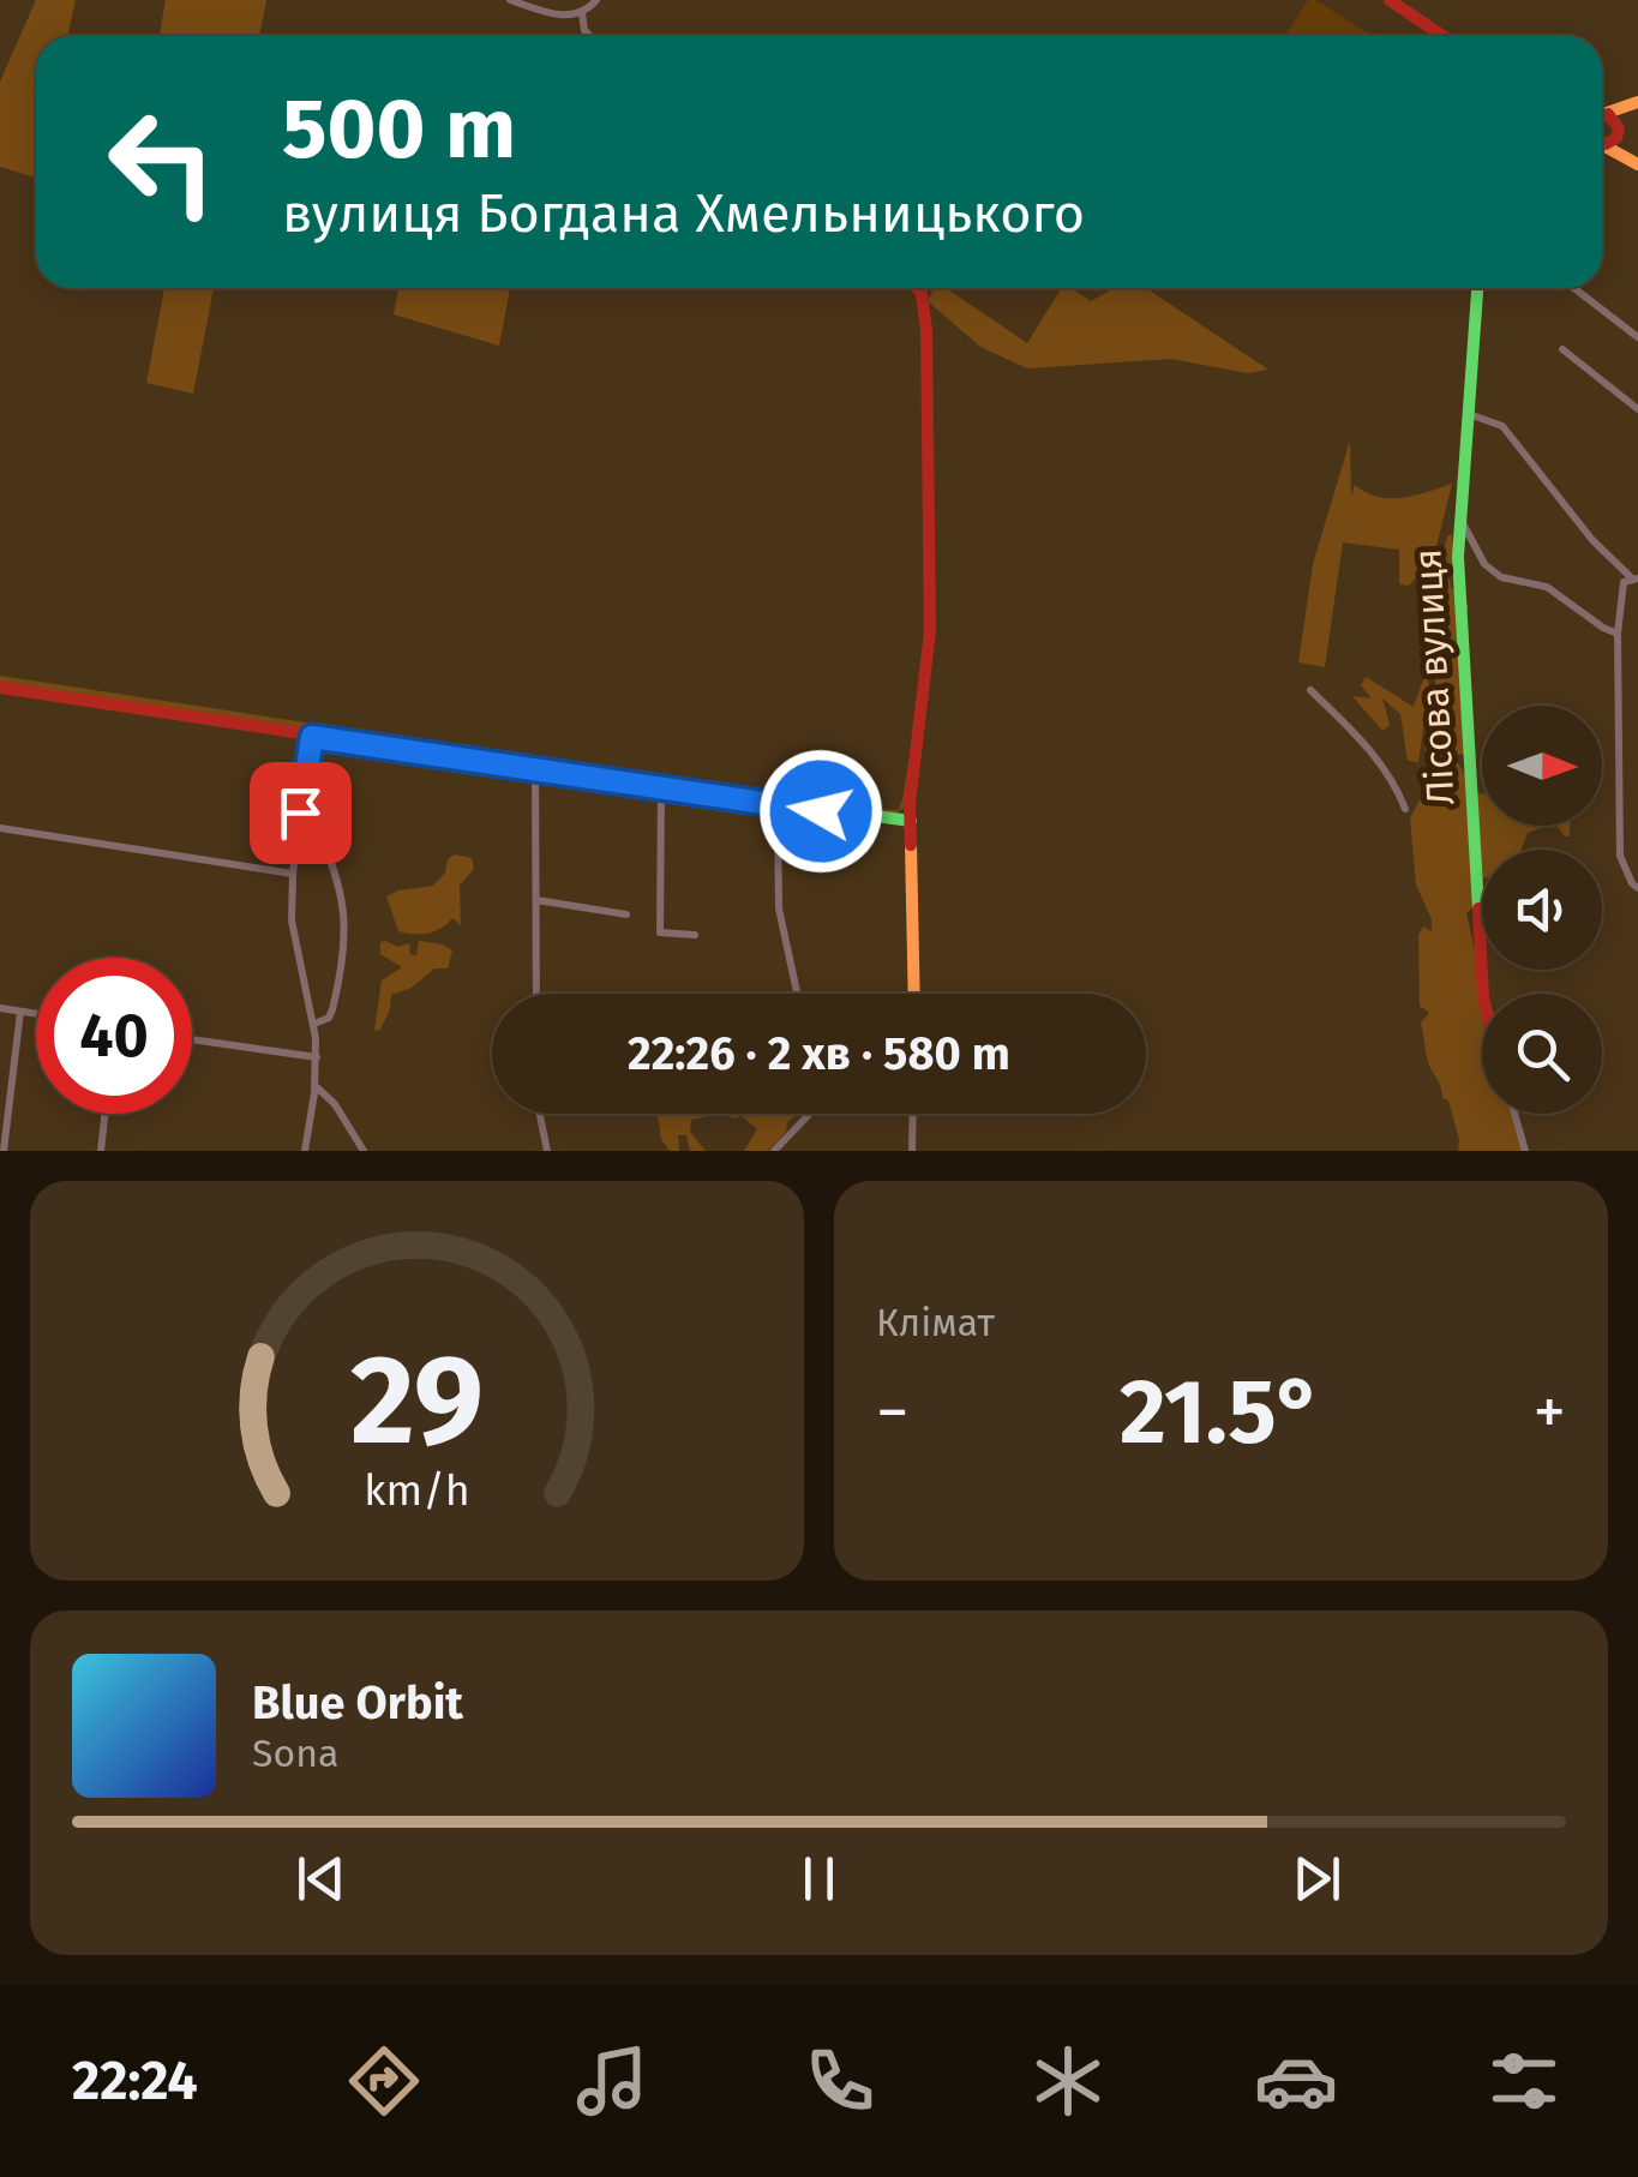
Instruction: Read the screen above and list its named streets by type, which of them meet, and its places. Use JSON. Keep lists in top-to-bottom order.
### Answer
{
  "streets": {
    "main road": ["Лісова вулиця"]
  },
  "north": "right",
  "page": {
    "turn": ["500 m", "вулиця Богдана Хмельницького"],
    "limit": "40",
    "trip": "22:26 · 2 хв · 580 m",
    "tile": "Клімат",
    "heat": ["−", "21.5°", "+"],
    "song": ["Blue Orbit", "Sona"],
    "tabs": "22:24",
    "gauge": ["29", "km/h"]
  }
}
